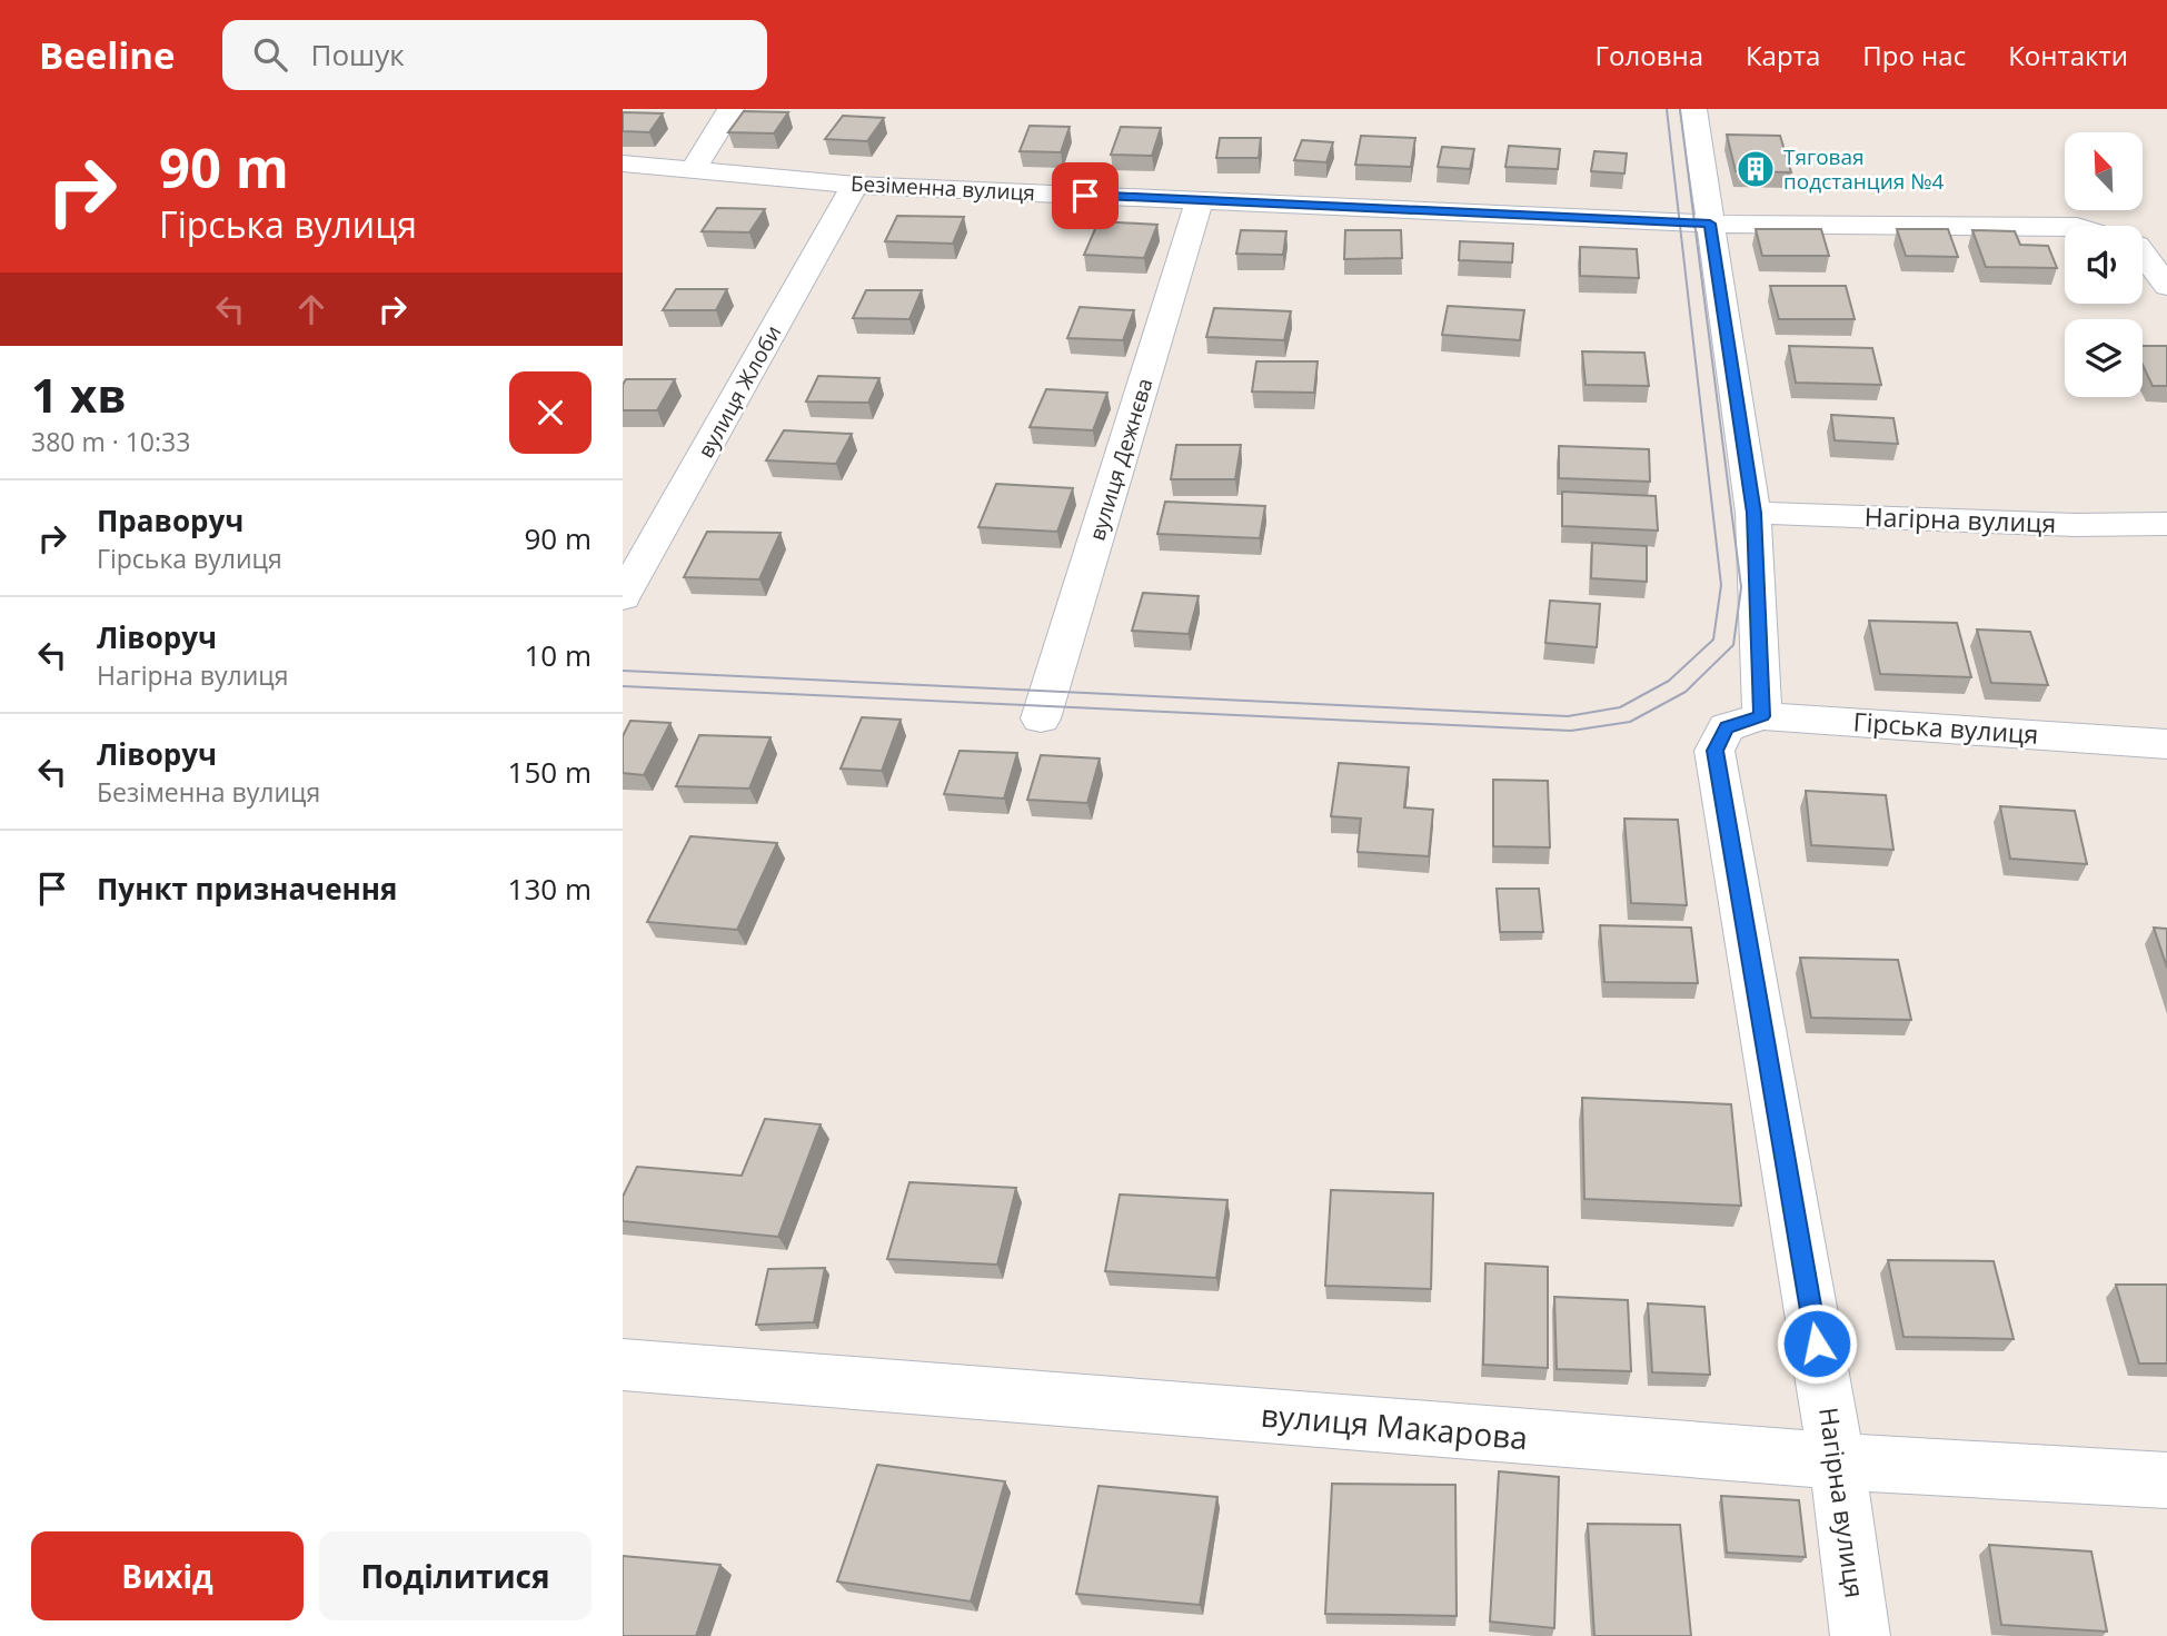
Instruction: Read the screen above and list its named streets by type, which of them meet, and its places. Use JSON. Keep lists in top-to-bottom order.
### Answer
{
  "streets": {
    "street": [
      "Безіменна вулиця",
      "вулиця Жлоби",
      "вулиця Дежнєва",
      "Нагірна вулиця",
      "Гірська вулиця",
      "вулиця Макарова"
    ]
  },
  "crossings": [
    ["Безіменна вулиця", "вулиця Жлоби"],
    ["Безіменна вулиця", "вулиця Дежнєва"],
    ["Безіменна вулиця", "Нагірна вулиця"],
    ["Нагірна вулиця", "Гірська вулиця"],
    ["Нагірна вулиця", "вулиця Макарова"]
  ],
  "places": {
    "building": ["Тяговая подстанция №4"]
  },
  "north": "top left",
  "page": {
    "header": "Beeline",
    "search": "Пошук",
    "nav": [
      "Головна",
      "Карта",
      "Про нас",
      "Контакти"
    ],
    "turn": ["90 m", "Гірська вулиця"],
    "heading": ["1 хв", "380 m · 10:33"],
    "list": [
      {
        "name": "Праворуч",
        "note": "Гірська вулиця",
        "value": "90 m"
      },
      {
        "name": "Ліворуч",
        "note": "Нагірна вулиця",
        "value": "10 m"
      },
      {
        "name": "Ліворуч",
        "note": "Безіменна вулиця",
        "value": "150 m"
      },
      {
        "name": "Пункт призначення",
        "value": "130 m"
      }
    ],
    "buttons": ["Вихід", "Поділитися"]
  }
}
